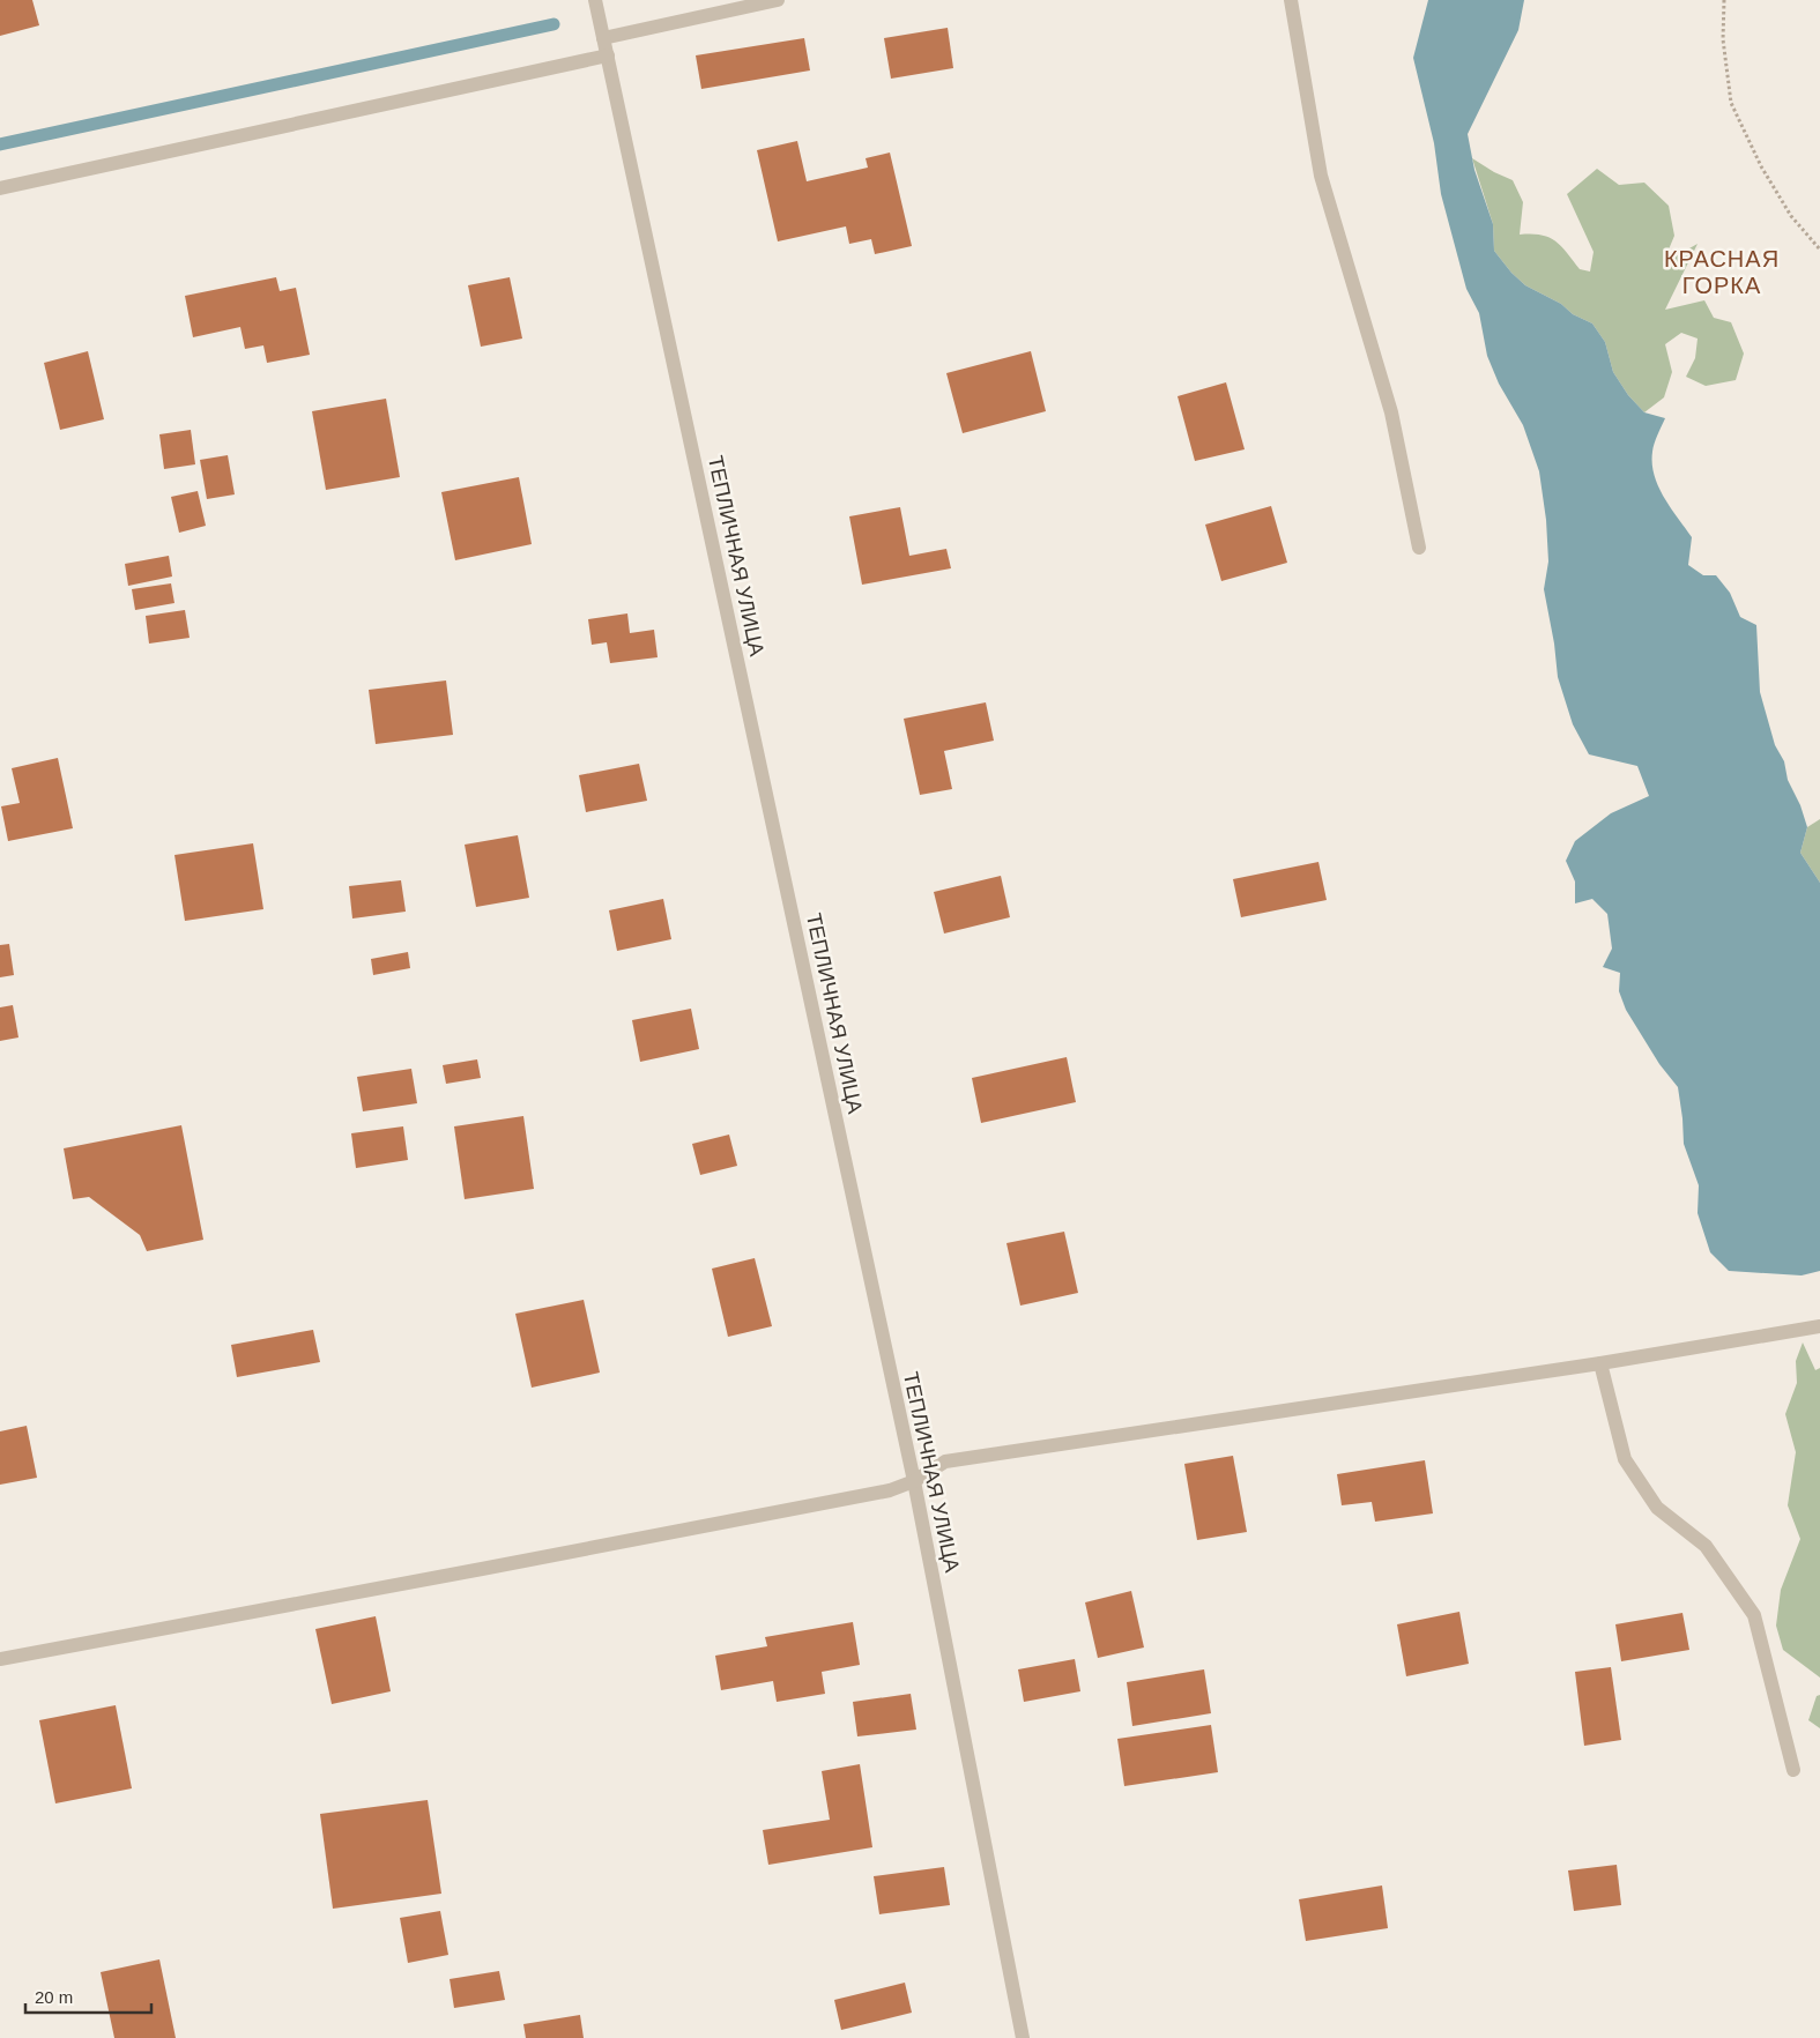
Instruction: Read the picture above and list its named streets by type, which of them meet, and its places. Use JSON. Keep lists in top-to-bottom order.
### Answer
{
  "streets": {
    "street": ["ТЕПЛИЧНАЯ УЛИЦА"]
  },
  "districts": ["КРАСНАЯ ГОРКА"],
  "scale_bar": "20 m"
}
